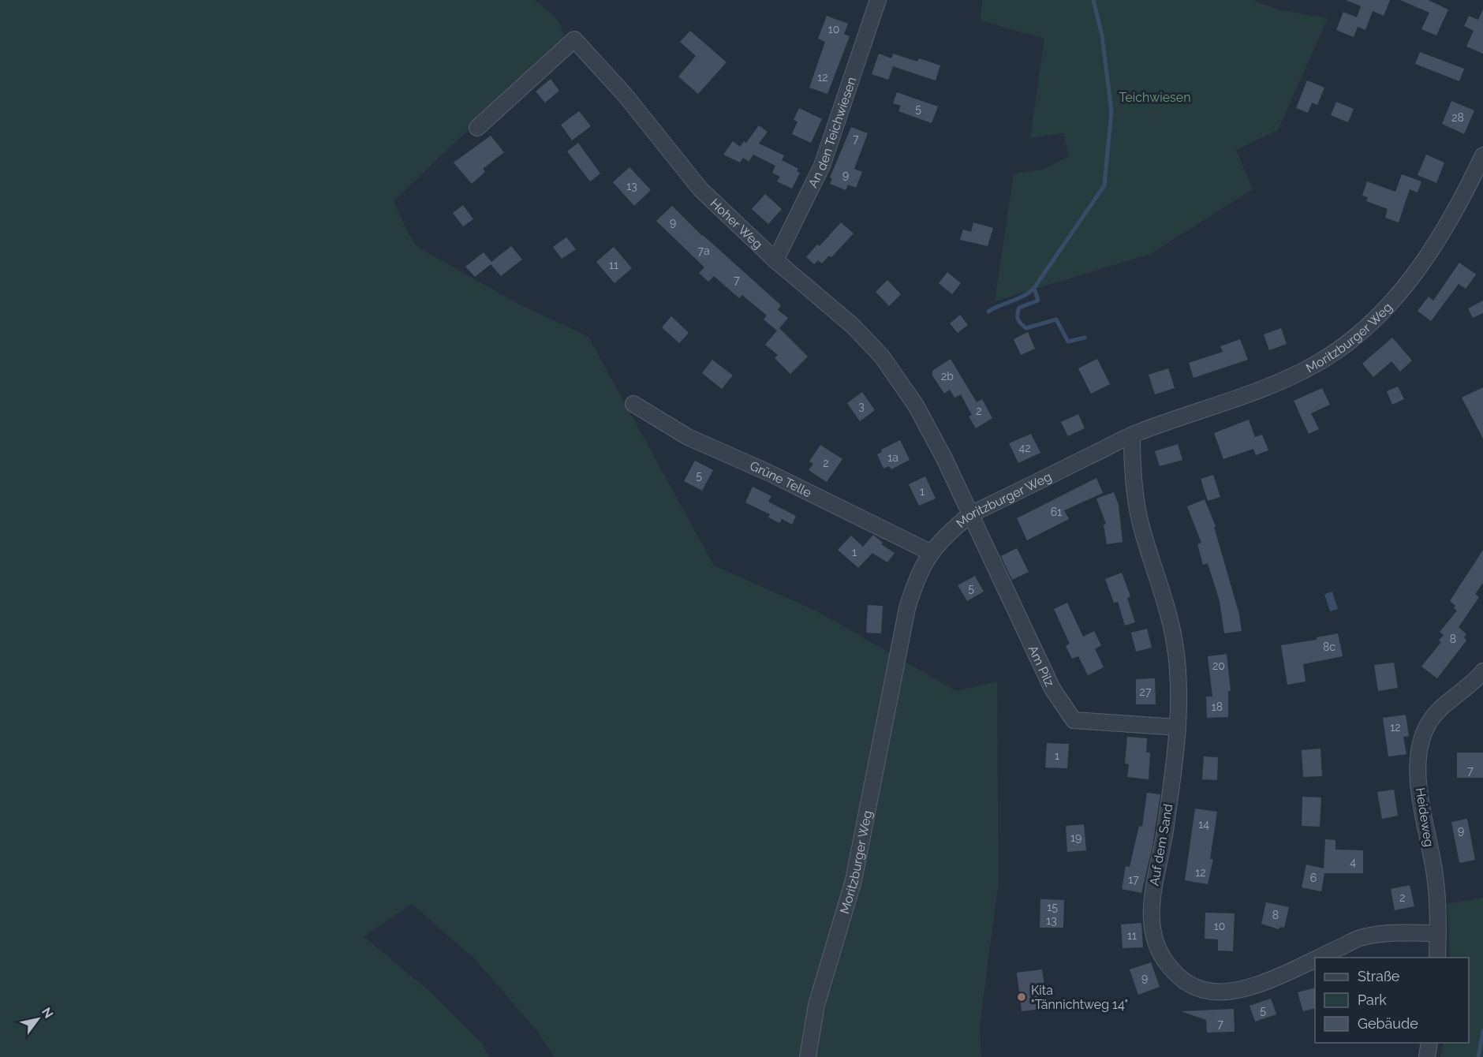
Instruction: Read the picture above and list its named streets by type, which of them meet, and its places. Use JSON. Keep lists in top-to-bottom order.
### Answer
{
  "streets": {
    "street": [
      "An den Teichwiesen",
      "Hoher Weg",
      "Moritzburger Weg",
      "Grüne Telle",
      "Am Pilz",
      "Heideweg",
      "Auf dem Sand"
    ]
  },
  "crossings": [
    ["An den Teichwiesen", "Hoher Weg"],
    ["Hoher Weg", "Moritzburger Weg"],
    ["Hoher Weg", "Am Pilz"],
    ["Moritzburger Weg", "Grüne Telle"],
    ["Moritzburger Weg", "Am Pilz"],
    ["Moritzburger Weg", "Auf dem Sand"],
    ["Am Pilz", "Auf dem Sand"],
    ["Heideweg", "Auf dem Sand"]
  ],
  "parks": ["Teichwiesen"],
  "places": ["Kita \"Tännichtweg 14\""],
  "house_numbers": [
    "10",
    "12",
    "5",
    "28",
    "7",
    "9",
    "13",
    "9",
    "7a",
    "11",
    "7",
    "2b",
    "3",
    "2",
    "42",
    "1a",
    "2",
    "5",
    "1",
    "61",
    "1",
    "5",
    "8",
    "8c",
    "20",
    "27",
    "18",
    "12",
    "1",
    "7",
    "14",
    "9",
    "19",
    "4",
    "12",
    "6",
    "17",
    "2",
    "15",
    "8",
    "13",
    "10",
    "11",
    "9",
    "5",
    "7"
  ],
  "legend": ["Straße", "Park", "Gebäude"],
  "north": "top right"
}
